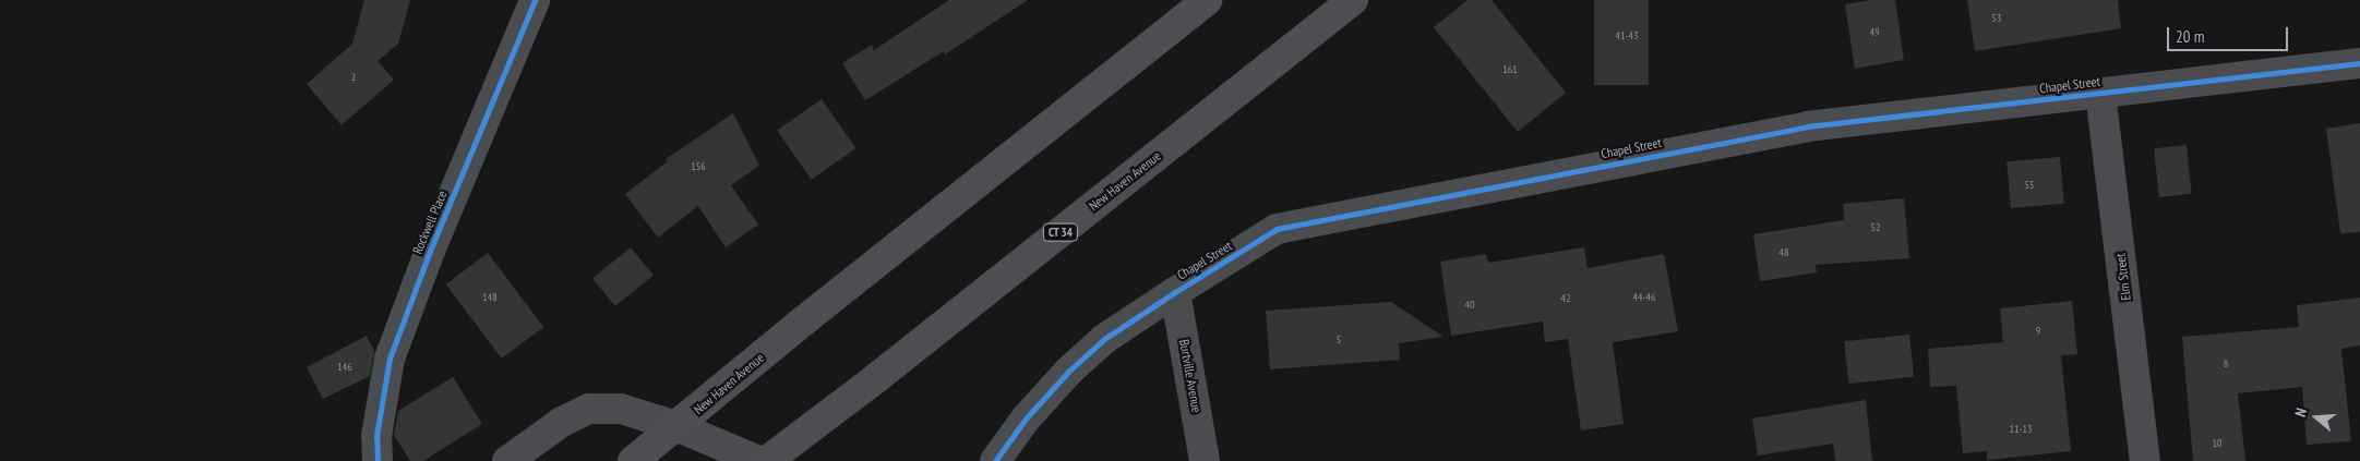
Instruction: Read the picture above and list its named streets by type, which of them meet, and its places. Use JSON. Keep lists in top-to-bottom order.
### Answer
{
  "streets": {
    "highway": ["New Haven Avenue", "CT 34"],
    "street": [
      "Chapel Street",
      "Rockwell Place",
      "Elm Street",
      "Burtville Avenue"
    ]
  },
  "crossings": [
    ["Chapel Street", "Elm Street"],
    ["Chapel Street", "Burtville Avenue"]
  ],
  "house_numbers": [
    "53",
    "49",
    "41-43",
    "161",
    "2",
    "156",
    "55",
    "52",
    "48",
    "148",
    "44-46",
    "42",
    "40",
    "9",
    "5",
    "8",
    "146",
    "11-13",
    "10"
  ],
  "scale_bar": "20 m",
  "north": "left"
}
